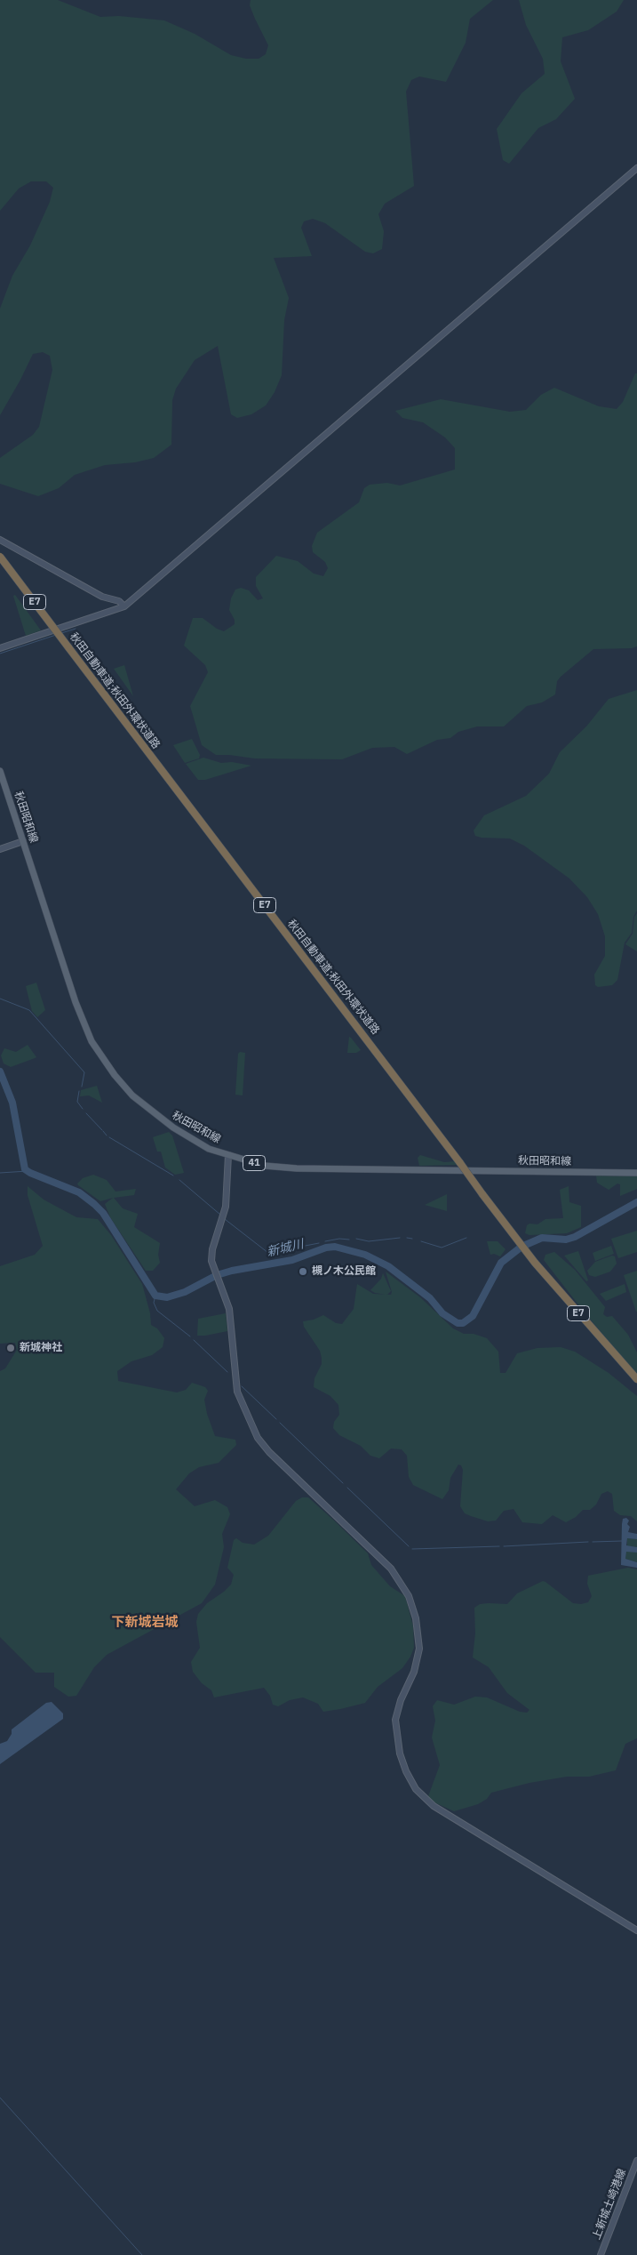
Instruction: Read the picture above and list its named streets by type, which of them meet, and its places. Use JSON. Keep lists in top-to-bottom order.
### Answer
{
  "streets": {
    "highway": ["E7", "秋田自動車道;秋田外環状道路"],
    "main road": ["秋田昭和線", "41"],
    "street": ["上新城土崎港線"]
  },
  "districts": ["下新城岩城"],
  "water": ["新城川"],
  "places": ["槻ノ木公民館", "新城神社"]
}
